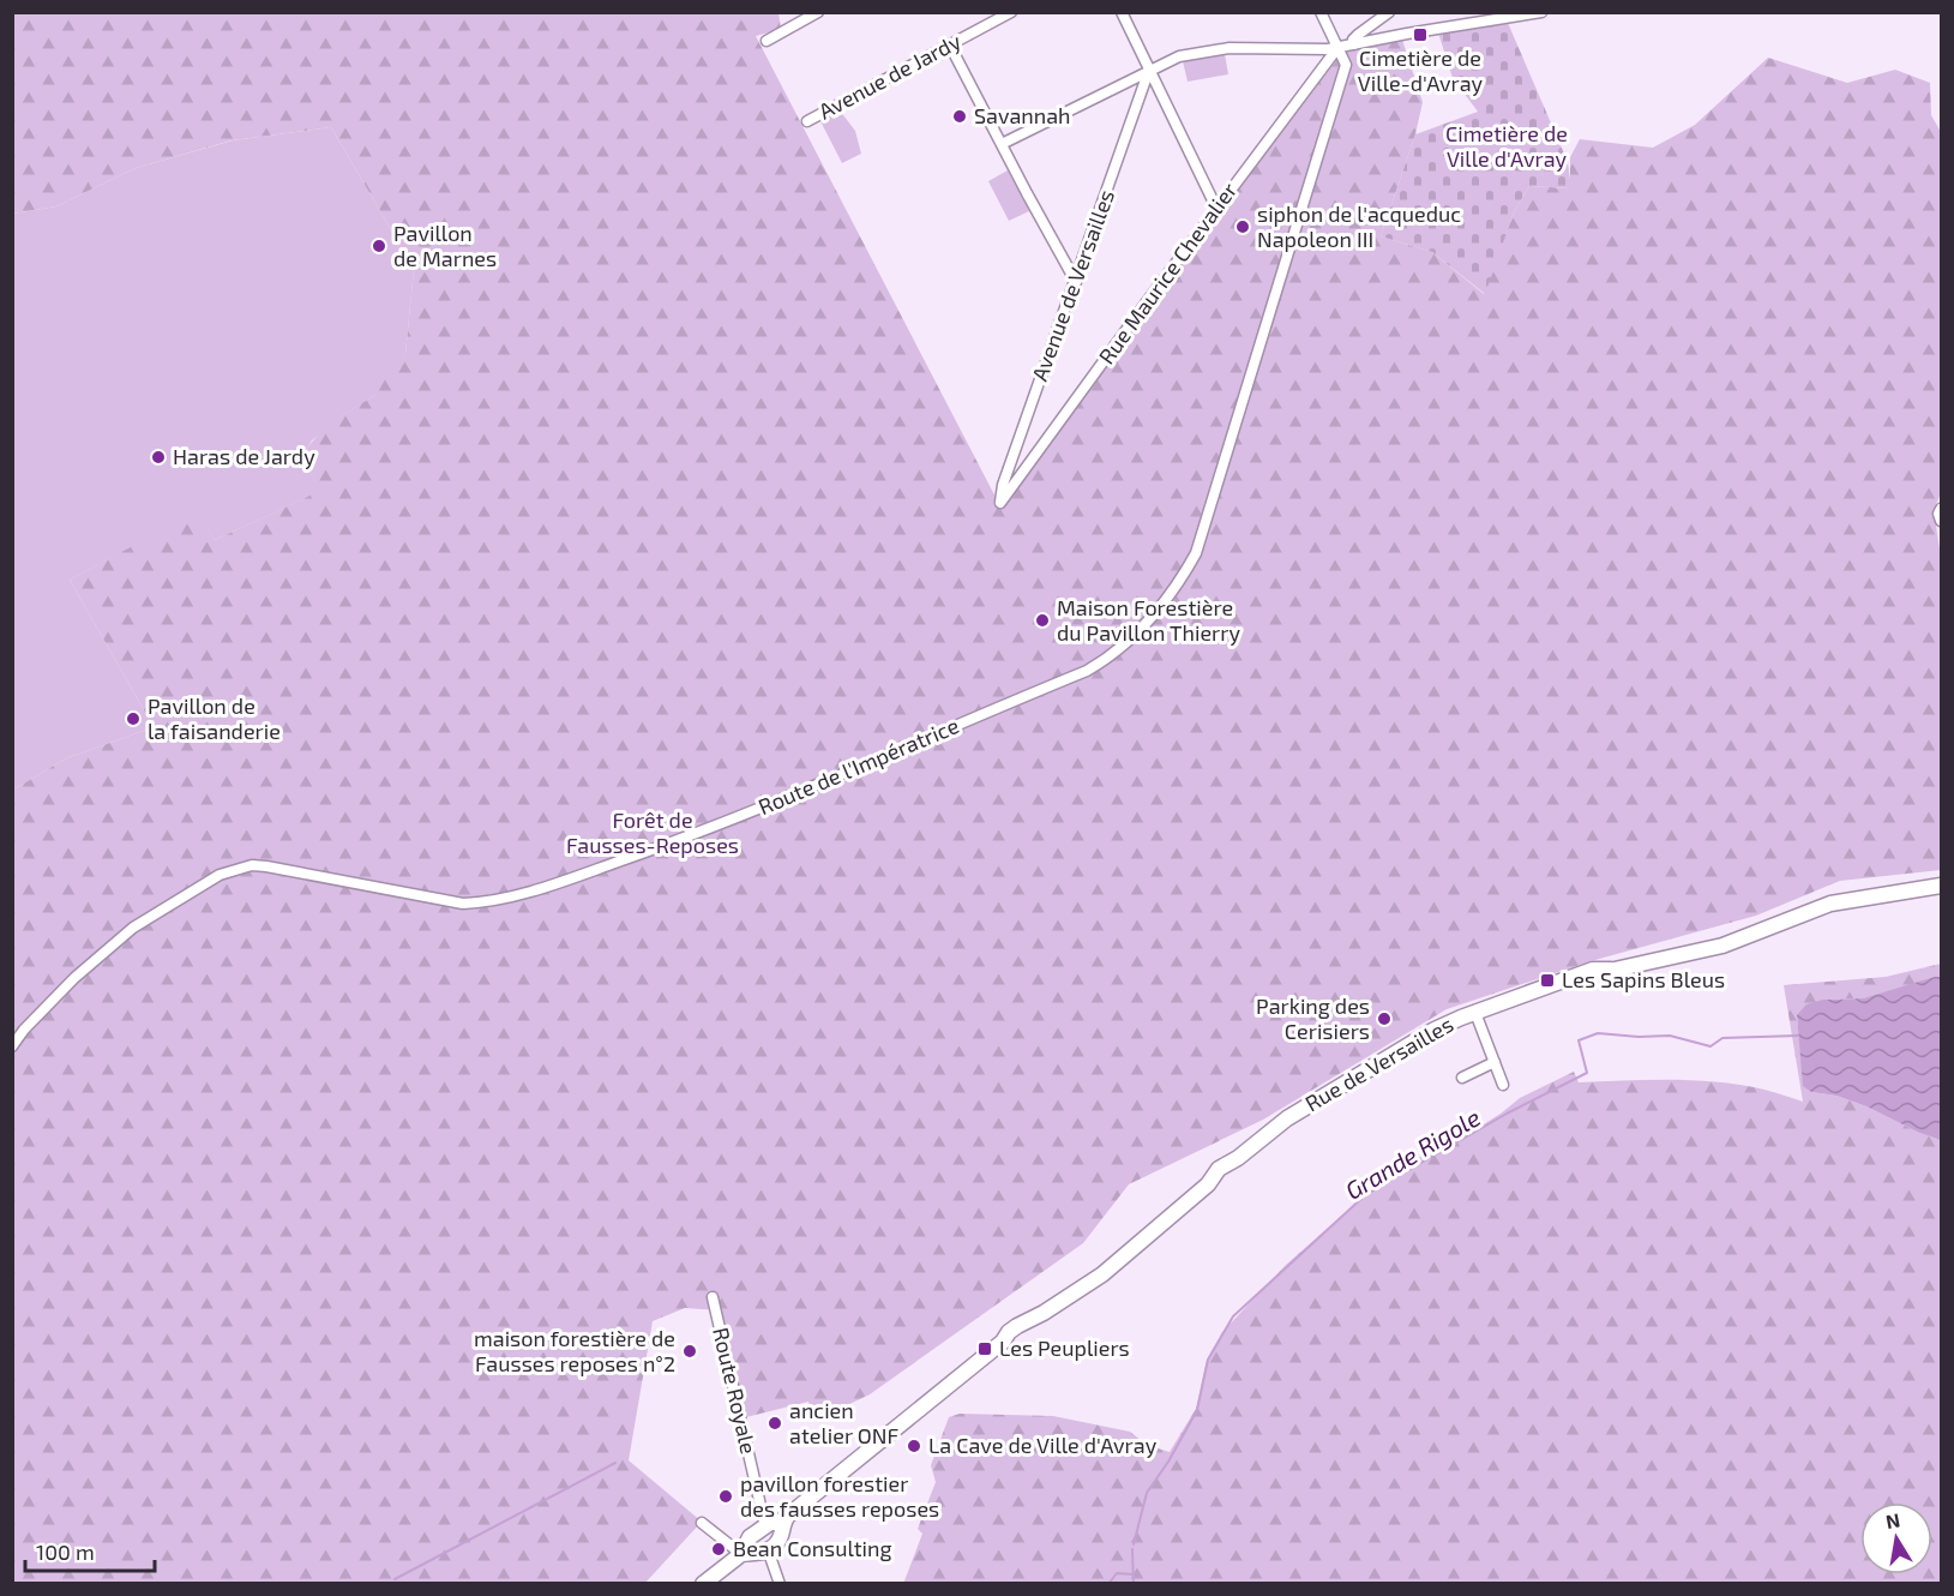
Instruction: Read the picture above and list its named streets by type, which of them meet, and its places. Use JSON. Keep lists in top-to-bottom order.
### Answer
{
  "streets": {
    "main road": ["Rue de Versailles"],
    "street": [
      "Avenue de Jardy",
      "Rue Maurice Chevalier",
      "Avenue de Versailles",
      "Route de l'Impératrice",
      "Route Royale"
    ]
  },
  "crossings": [
    ["Rue Maurice Chevalier", "Avenue de Versailles"],
    ["Rue Maurice Chevalier", "Route de l'Impératrice"]
  ],
  "water": ["Grande Rigole"],
  "parks": ["Cimetière de Ville d'Avray", "Forêt de Fausses-Reposes"],
  "places": {
    "transit": ["Cimetière de Ville-d'Avray", "Les Sapins Bleus", "Les Peupliers"],
    "other": [
      "Savannah",
      "siphon de l'acqueduc Napoleon III",
      "Pavillon de Marnes",
      "Haras de Jardy",
      "Maison Forestière du Pavillon Thierry",
      "Pavillon de la faisanderie",
      "Parking des Cerisiers",
      "maison forestière de Fausses reposes n°2",
      "ancien atelier ONF",
      "La Cave de Ville d'Avray",
      "pavillon forestier des fausses reposes",
      "Bean Consulting"
    ]
  },
  "scale_bar": "100 m",
  "north": "top"
}
